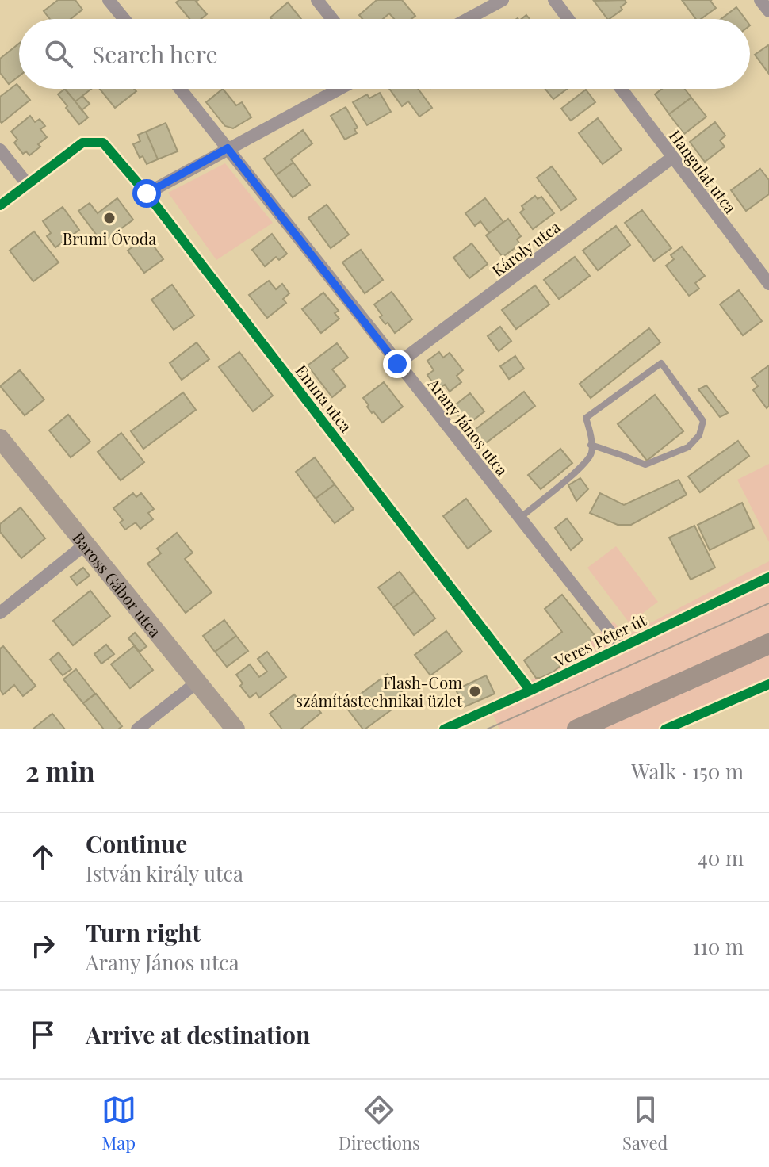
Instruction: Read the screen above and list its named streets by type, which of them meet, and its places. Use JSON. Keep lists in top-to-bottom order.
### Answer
{
  "streets": {
    "street": [
      "Hangulat utca",
      "Károly utca",
      "Emma utca",
      "Arany János utca",
      "Baross Gábor utca",
      "Veres Péter út"
    ]
  },
  "crossings": [
    ["Hangulat utca", "Károly utca"],
    ["Károly utca", "Arany János utca"],
    ["Emma utca", "Veres Péter út"],
    ["Arany János utca", "Veres Péter út"]
  ],
  "places": ["Brumi Óvoda", "Flash-Com számítástechnikai üzlet"],
  "page": {
    "search": "Search here",
    "heading": ["2 min", "Walk · 150 m"],
    "list": [
      ["Continue", "István király utca", "40 m"],
      ["Turn right", "Arany János utca", "110 m"],
      "Arrive at destination"
    ],
    "nav": ["Map", "Directions", "Saved"]
  }
}
